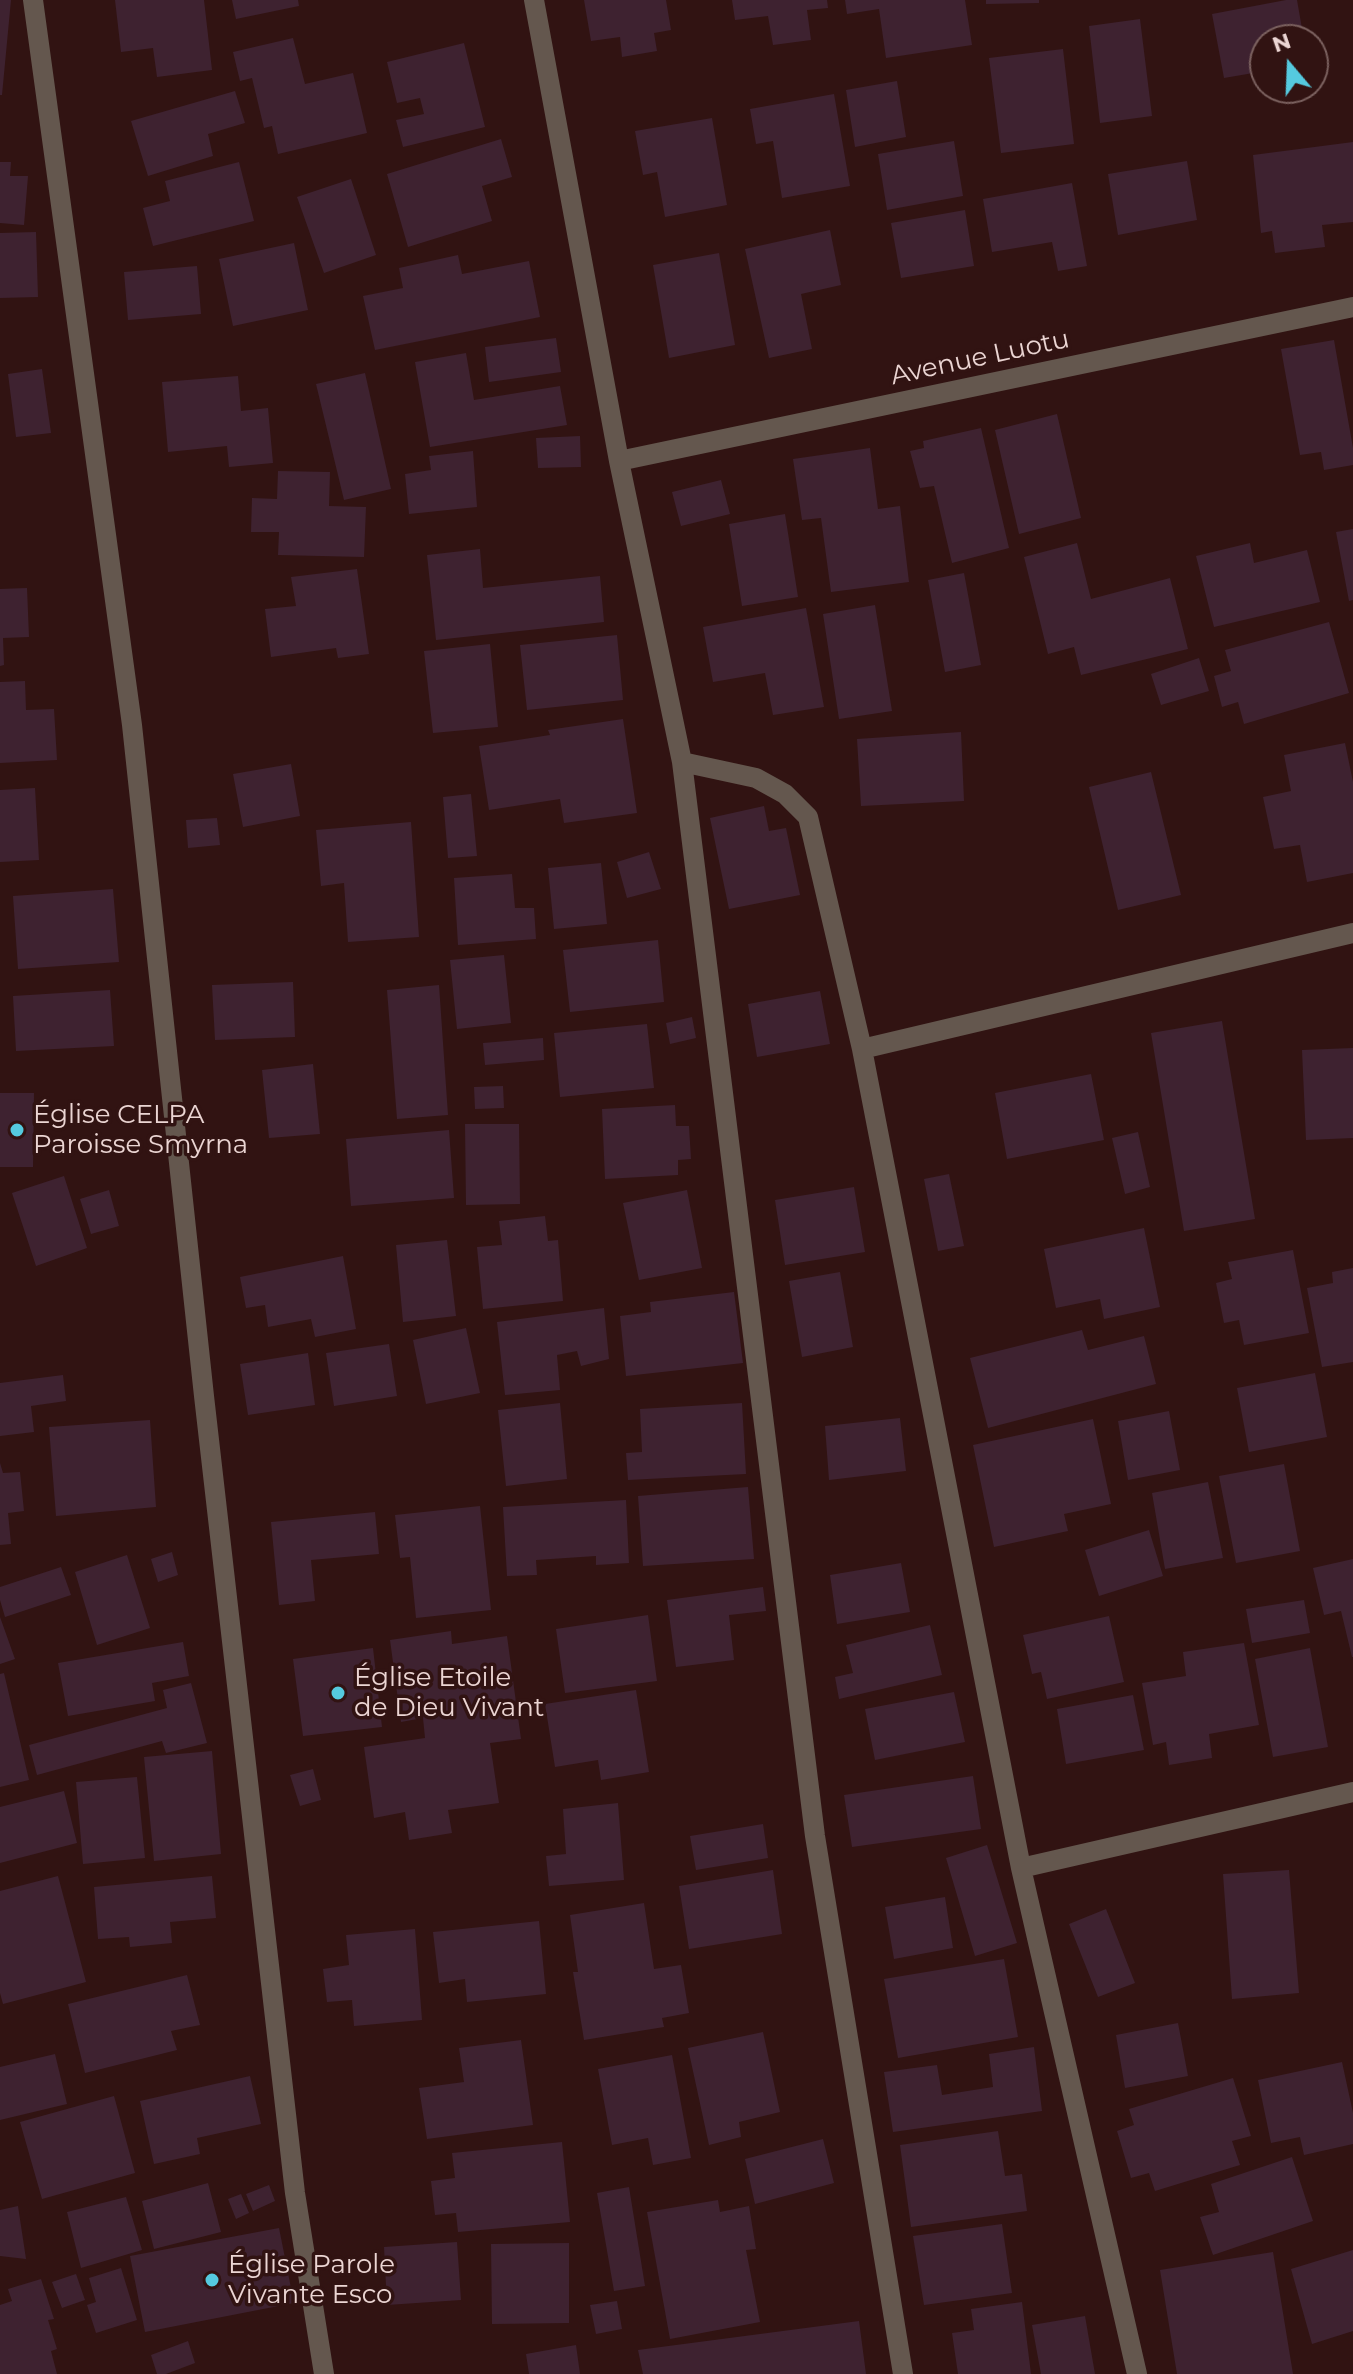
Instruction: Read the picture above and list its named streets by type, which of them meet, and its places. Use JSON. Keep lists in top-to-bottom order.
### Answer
{
  "streets": {
    "street": ["Avenue Luotu"]
  },
  "places": ["Église CELPA Paroisse Smyrna", "Église Etoile de Dieu Vivant", "Église Parole Vivante Esco"],
  "north": "top"
}
